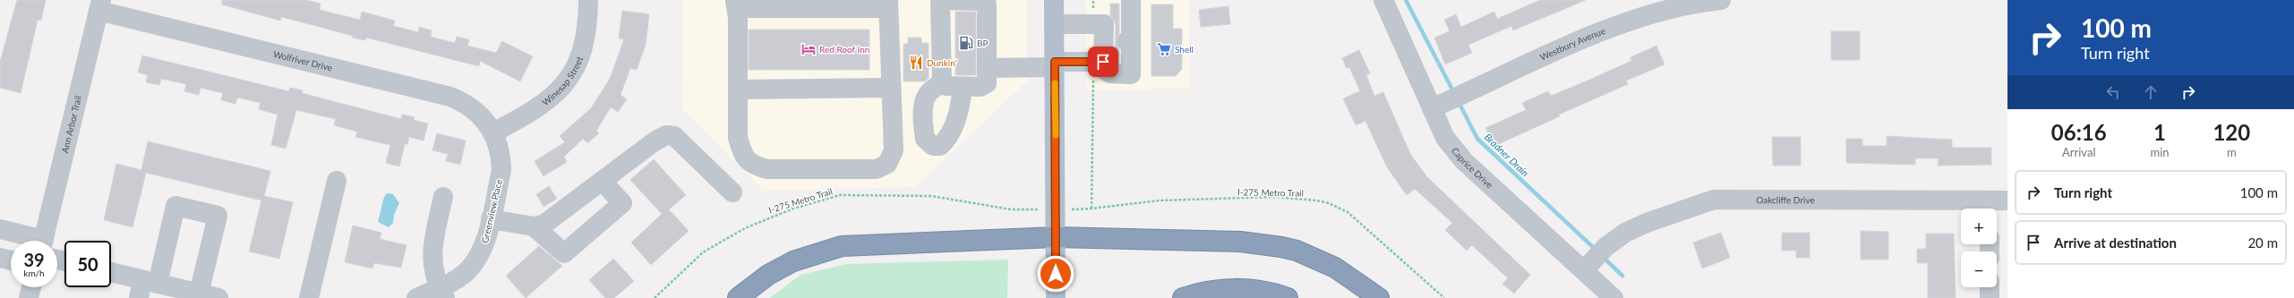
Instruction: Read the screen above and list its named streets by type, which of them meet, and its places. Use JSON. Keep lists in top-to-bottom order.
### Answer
{
  "streets": {
    "street": [
      "Westbury Avenue",
      "Wolfriver Drive",
      "Winesap Street",
      "Ann Arbor Trail",
      "Caprice Drive",
      "Oakcliffe Drive",
      "Greenview Place"
    ],
    "path": ["I-275 Metro Trail"]
  },
  "crossings": [
    ["Westbury Avenue", "Caprice Drive"],
    ["Wolfriver Drive", "Winesap Street"],
    ["Wolfriver Drive", "Ann Arbor Trail"],
    ["Wolfriver Drive", "Greenview Place"],
    ["Winesap Street", "Greenview Place"],
    ["Caprice Drive", "Oakcliffe Drive"]
  ],
  "water": ["Bradner Drain"],
  "places": {
    "fuel station": ["BP"],
    "hotel": ["Red Roof Inn"],
    "supermarket": ["Shell"],
    "restaurant": ["Dunkin'"]
  },
  "page": {
    "turn": ["100 m", "Turn right"],
    "eta": [
      "06:16",
      "Arrival",
      "1",
      "min",
      "120",
      "m"
    ],
    "list": [
      {
        "name": "Turn right",
        "value": "100 m"
      },
      {
        "name": "Arrive at destination",
        "value": "20 m"
      }
    ],
    "map_buttons": ["+", "−"],
    "speed": "39 km/h",
    "limit": "50"
  }
}
